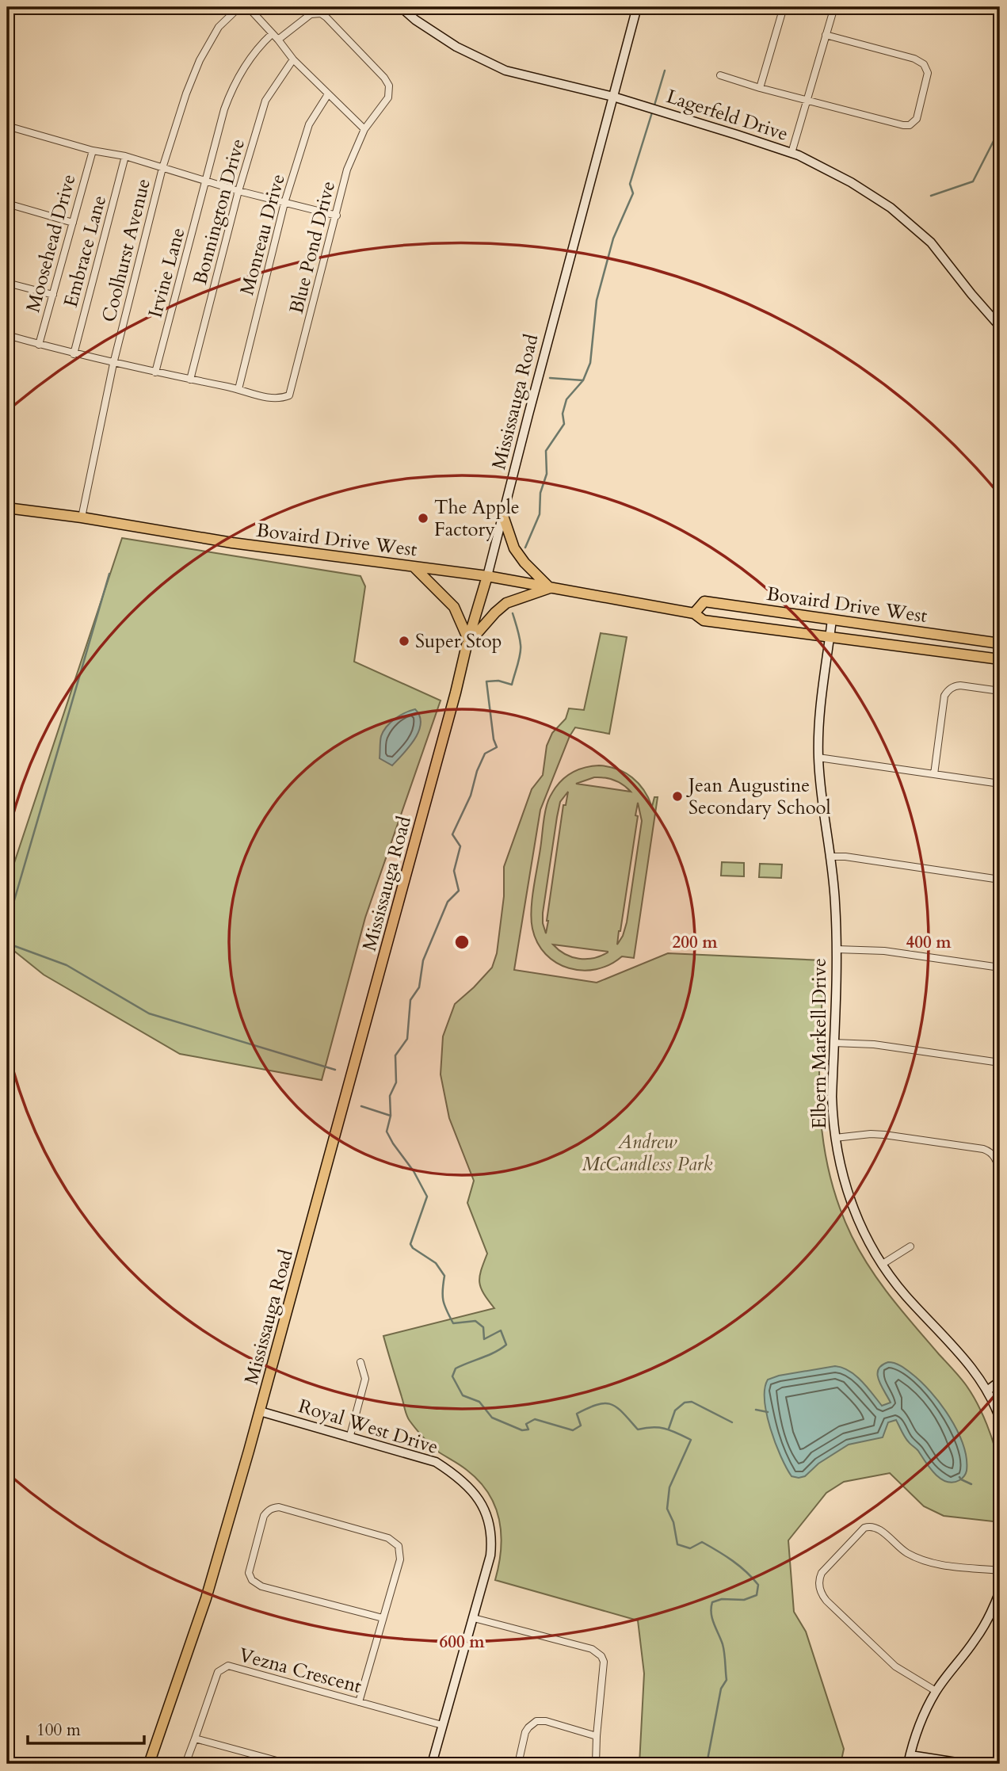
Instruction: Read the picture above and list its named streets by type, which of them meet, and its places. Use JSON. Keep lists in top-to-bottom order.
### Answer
{
  "streets": {
    "main road": ["Mississauga Road", "Bovaird Drive West"],
    "street": [
      "Lagerfeld Drive",
      "Bonnington Drive",
      "Monreau Drive",
      "Moosehead Drive",
      "Blue Pond Drive",
      "Coolhurst Avenue",
      "Embrace Lane",
      "Irvine Lane",
      "Elbern Markell Drive",
      "Royal West Drive",
      "Vezna Crescent"
    ]
  },
  "crossings": [
    ["Lagerfeld Drive", "Mississauga Road"],
    ["Bonnington Drive", "Blue Pond Drive"],
    ["Monreau Drive", "Blue Pond Drive"],
    ["Moosehead Drive", "Blue Pond Drive"],
    ["Blue Pond Drive", "Coolhurst Avenue"],
    ["Blue Pond Drive", "Embrace Lane"],
    ["Blue Pond Drive", "Irvine Lane"],
    ["Coolhurst Avenue", "Bovaird Drive West"],
    ["Mississauga Road", "Bovaird Drive West"],
    ["Mississauga Road", "Royal West Drive"],
    ["Bovaird Drive West", "Elbern Markell Drive"],
    ["Royal West Drive", "Vezna Crescent"]
  ],
  "parks": ["Andrew McCandless Park"],
  "places": ["The Apple Factory", "Super Stop", "Jean Augustine Secondary School"],
  "scale_bar": "100 m",
  "rings": ["200 m", "400 m", "600 m"]
}
